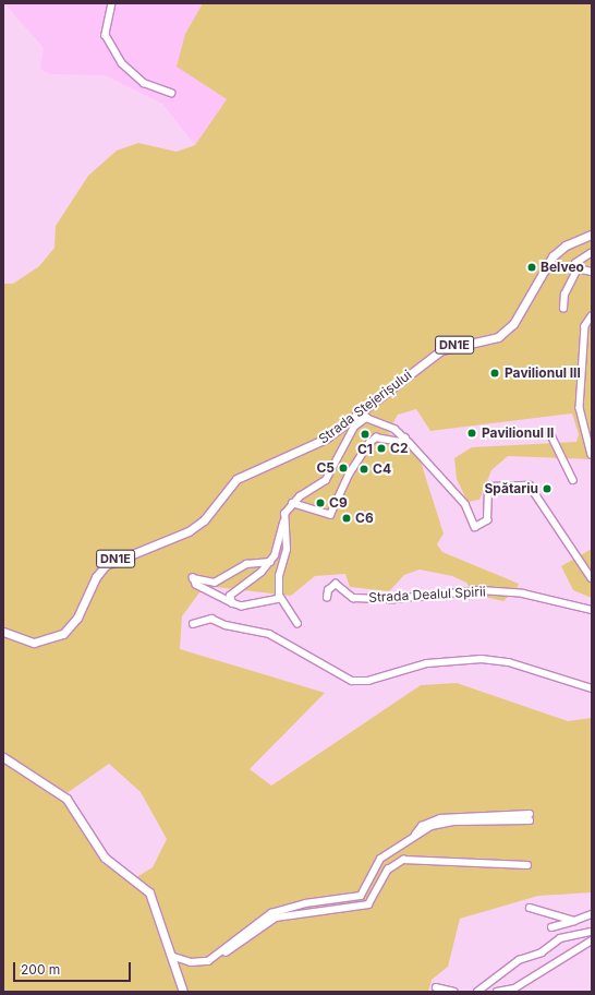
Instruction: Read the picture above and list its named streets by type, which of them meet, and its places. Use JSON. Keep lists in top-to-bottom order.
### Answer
{
  "streets": {
    "main road": ["DN1E", "Strada Stejerișului"],
    "street": ["Strada Dealul Spirii"]
  },
  "places": [
    "Belveo",
    "Pavilionul III",
    "Pavilionul II",
    "C1",
    "C2",
    "C5",
    "C4",
    "Spătariu",
    "C9",
    "C6"
  ],
  "scale_bar": "200 m"
}
